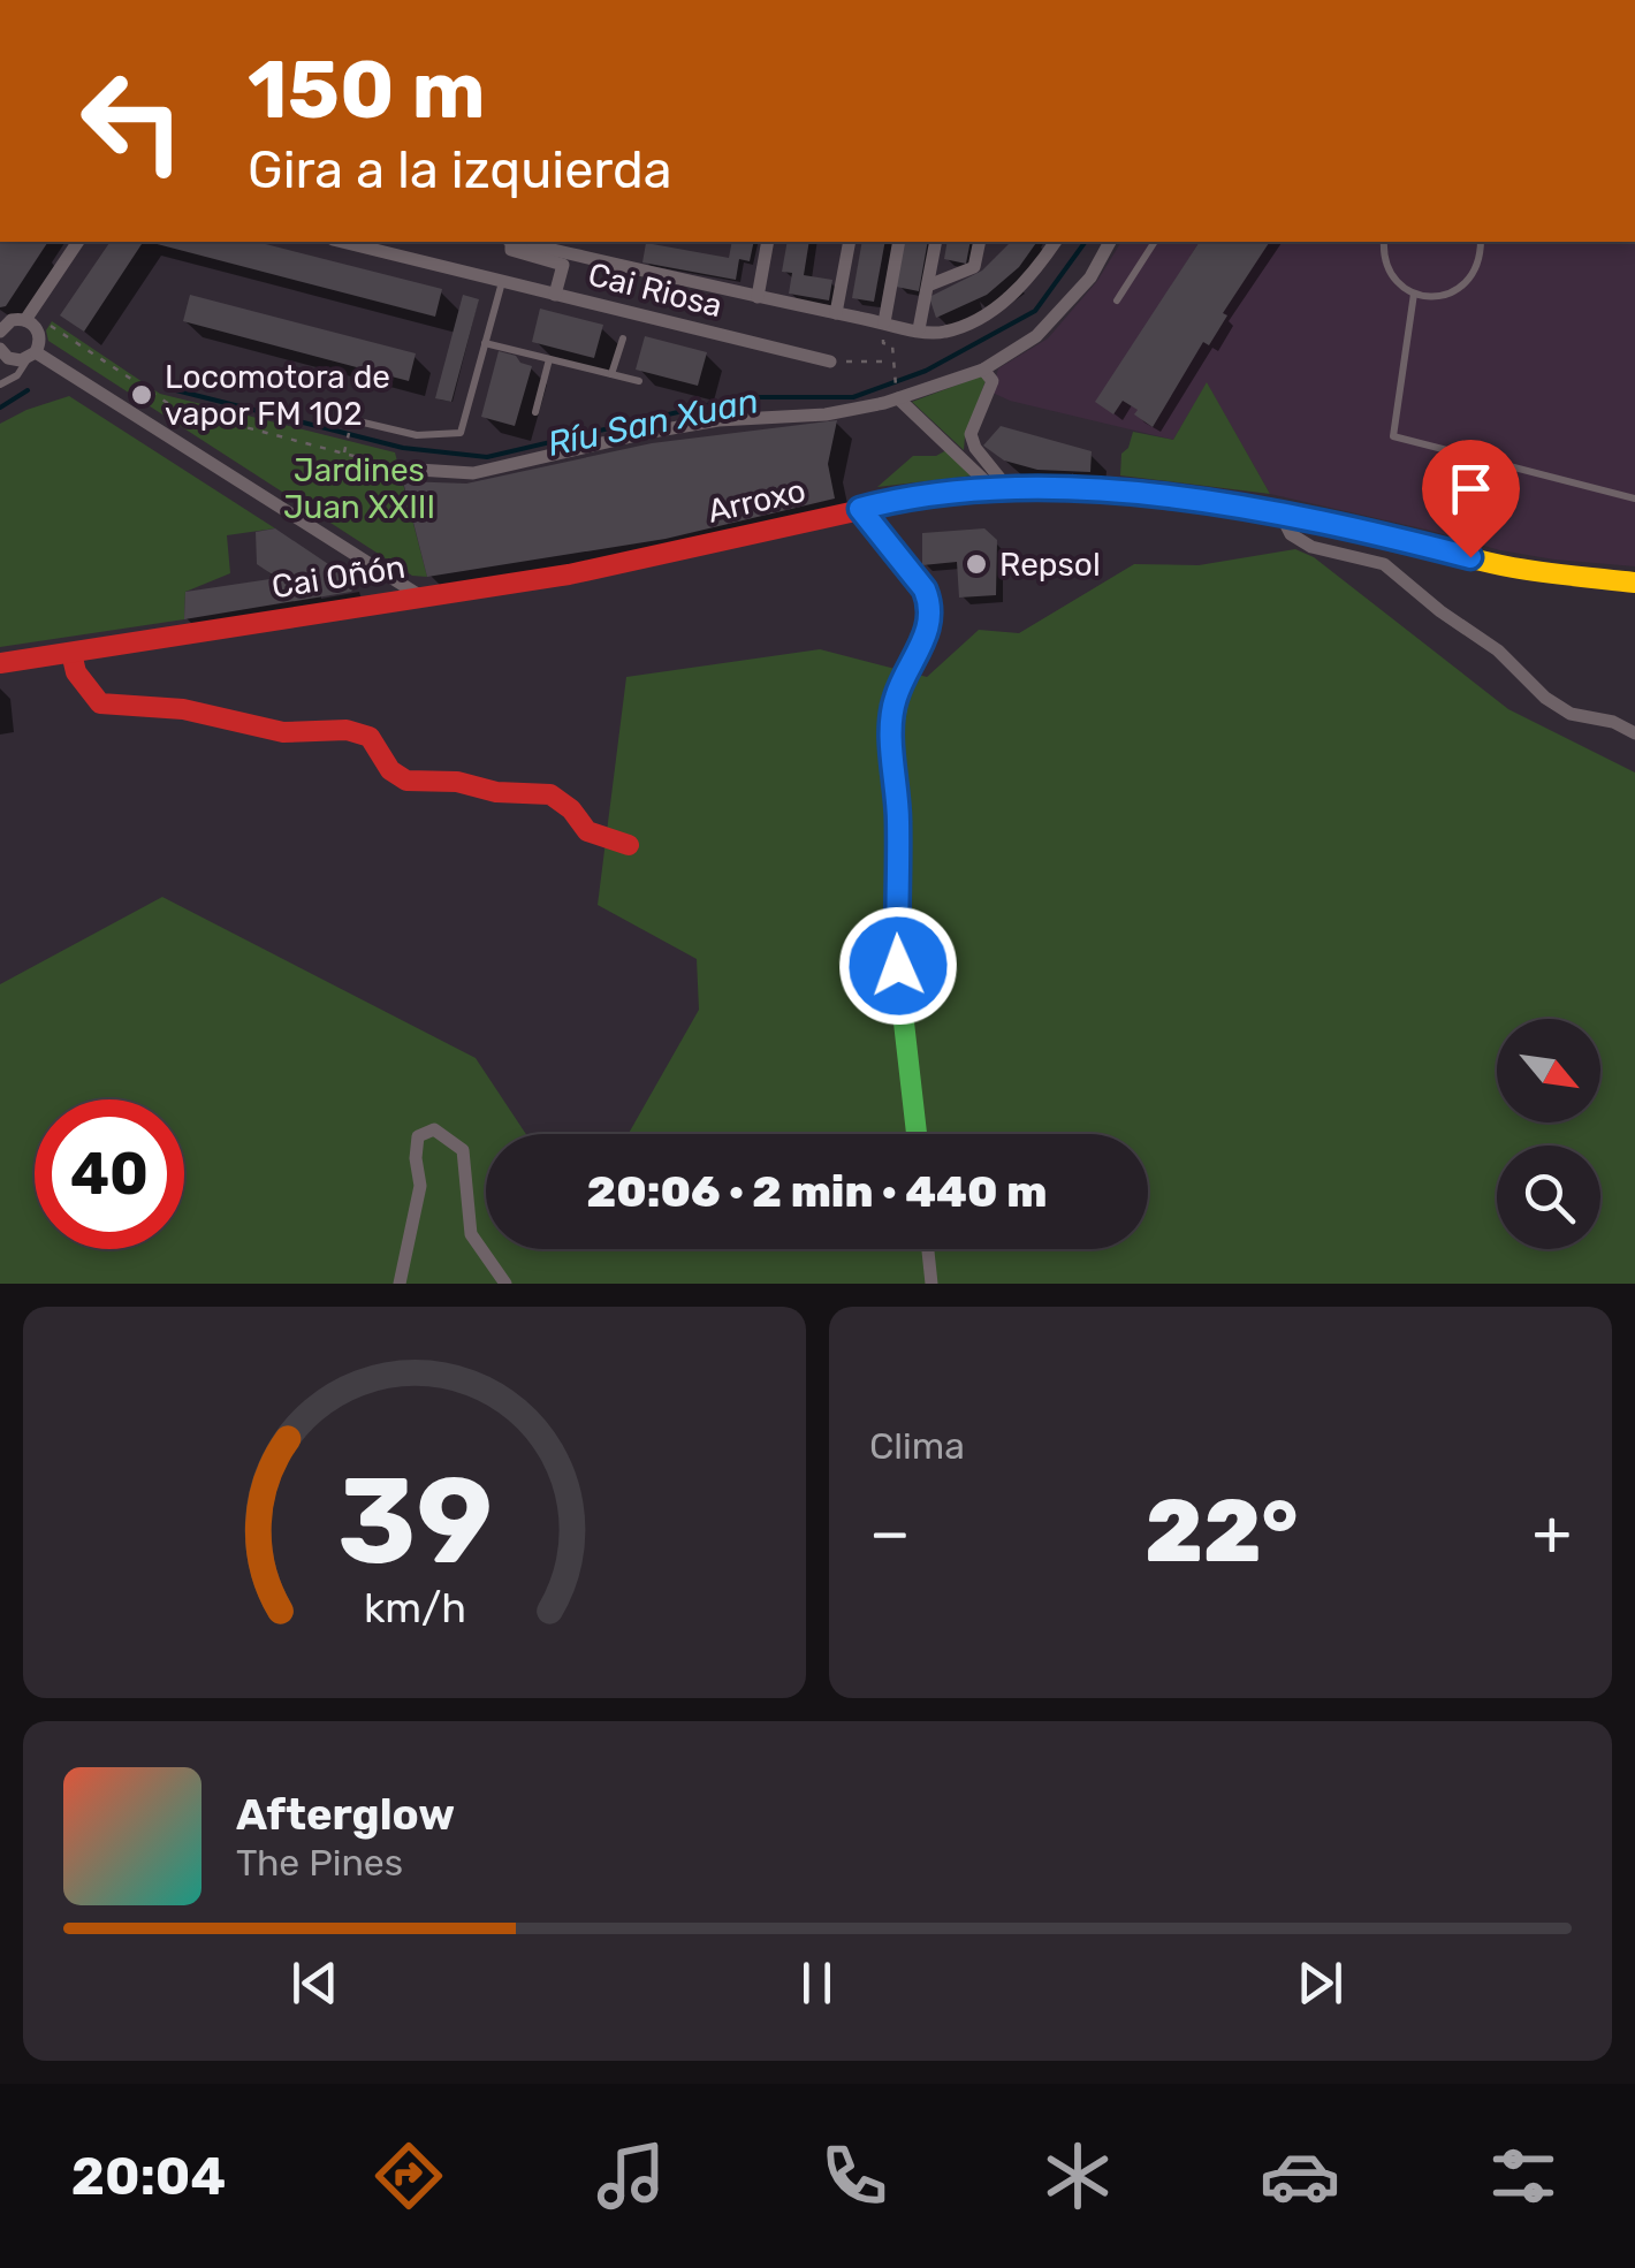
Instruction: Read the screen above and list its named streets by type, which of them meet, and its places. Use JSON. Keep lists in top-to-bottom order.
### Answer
{
  "streets": {
    "street": ["Cai Riosa", "Arroxo", "Cai Oñón"]
  },
  "crossings": [
    ["Arroxo", "Cai Oñón"]
  ],
  "water": ["Ríu San Xuan"],
  "parks": ["Jardines Juan XXIII"],
  "places": ["Locomotora de vapor FM 102", "Repsol"],
  "north": "bottom right",
  "page": {
    "turn": ["150 m", "Gira a la izquierda"],
    "limit": "40",
    "trip": "20:06 · 2 min · 440 m",
    "tile": "Clima",
    "heat": ["−", "22°", "+"],
    "song": ["Afterglow", "The Pines"],
    "tabs": "20:04",
    "gauge": ["39", "km/h"]
  }
}
